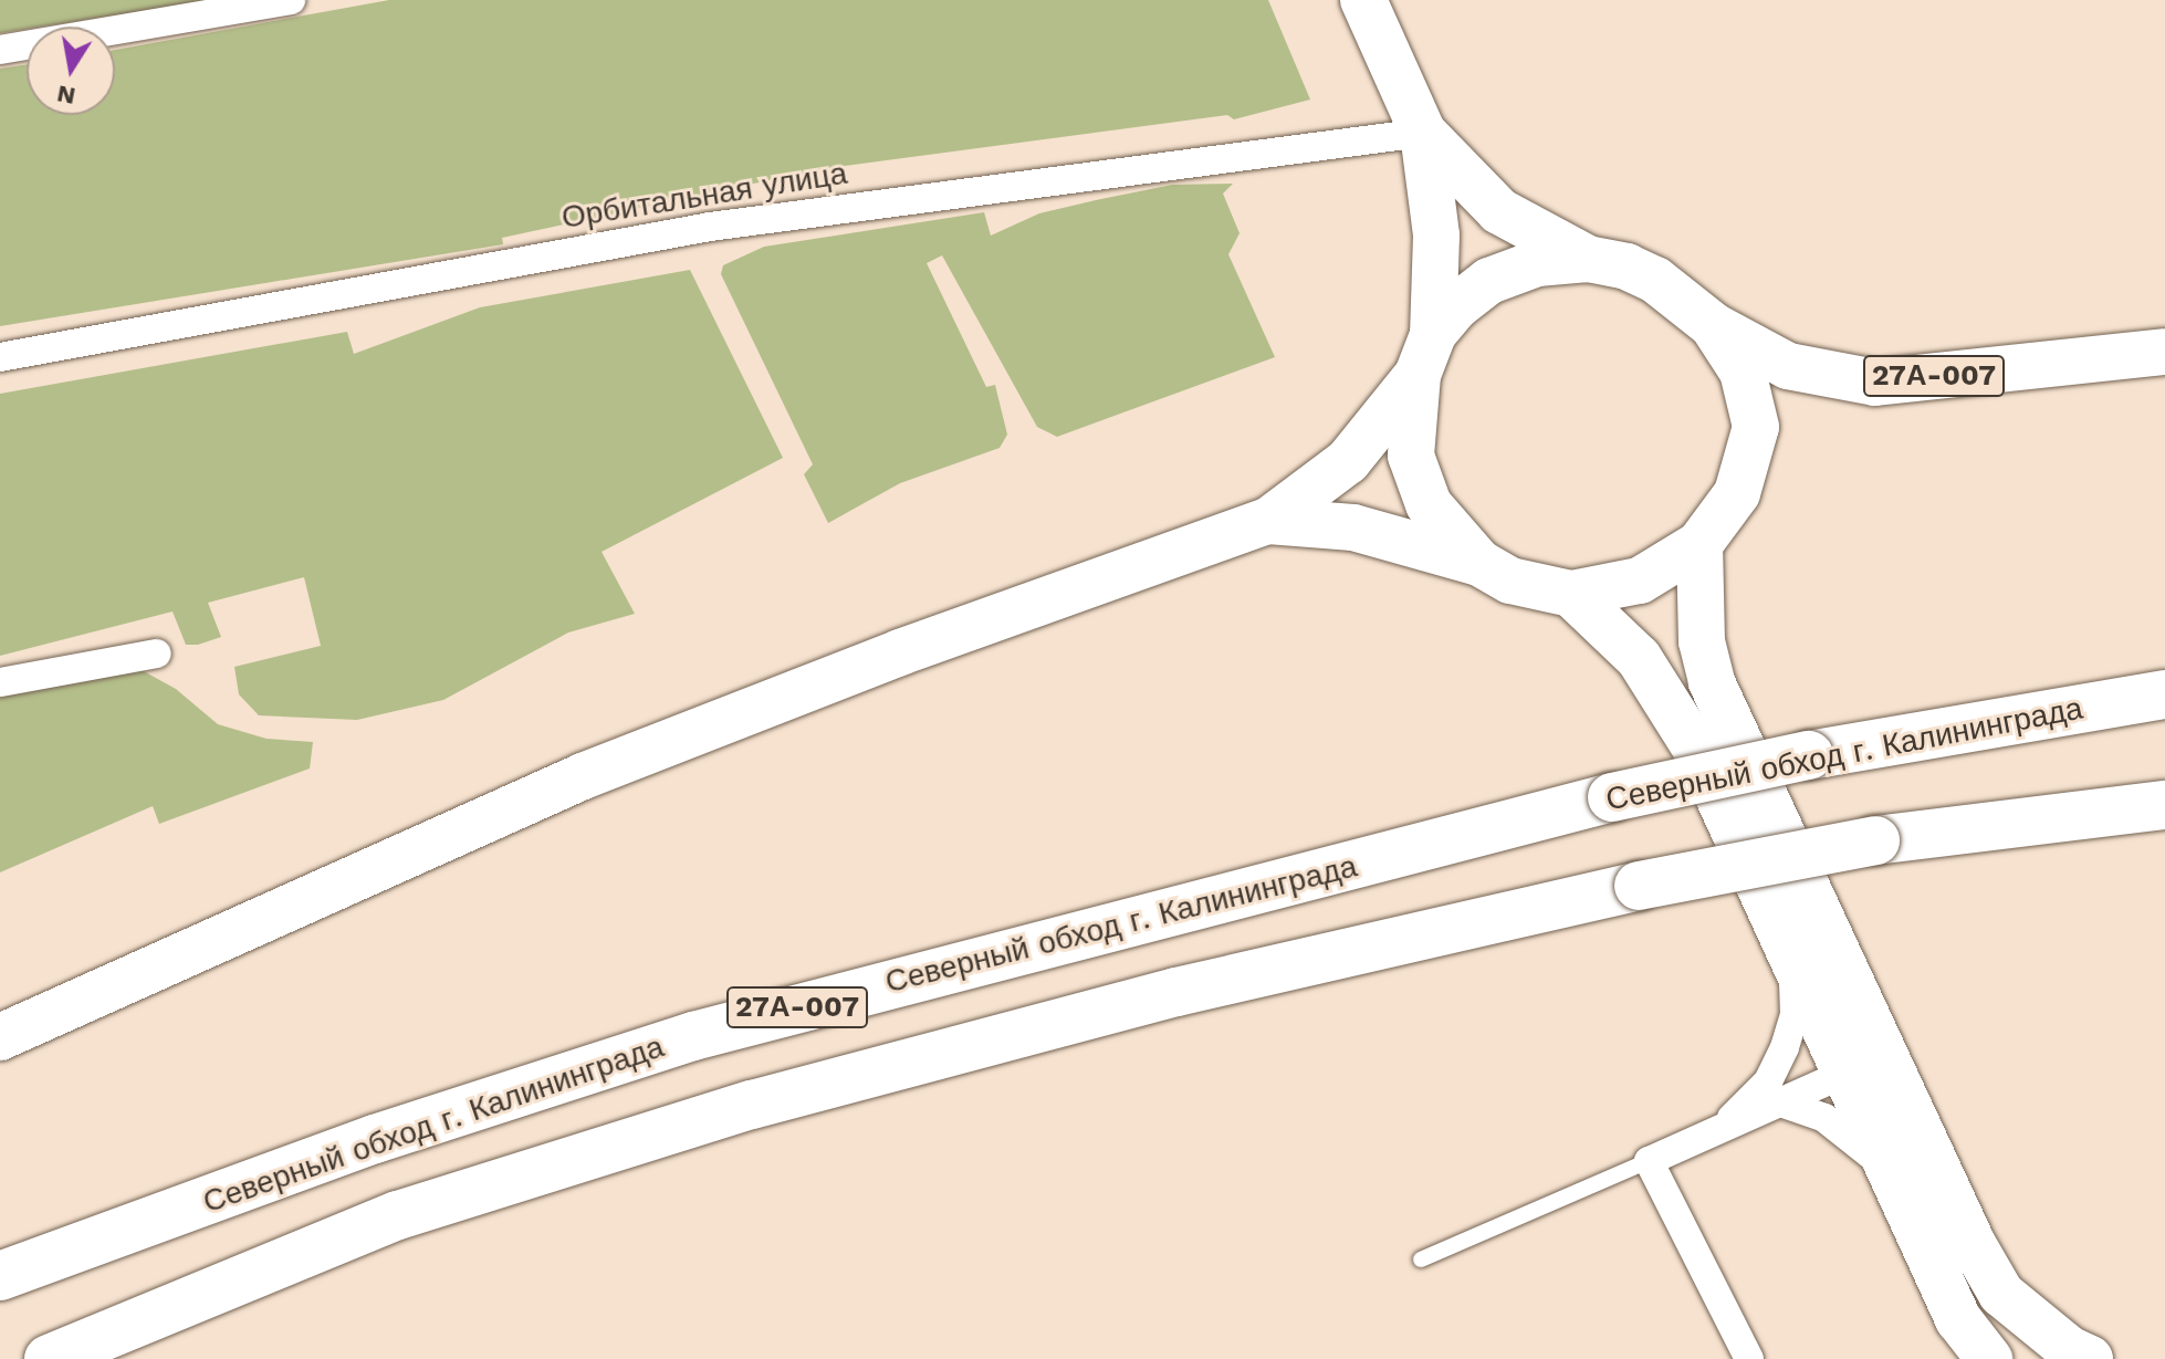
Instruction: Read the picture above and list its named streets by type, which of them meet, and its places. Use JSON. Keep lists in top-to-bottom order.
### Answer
{
  "streets": {
    "highway": ["27А-007", "Северный обход г. Калининграда"],
    "street": ["Орбитальная улица"]
  },
  "north": "bottom"
}
